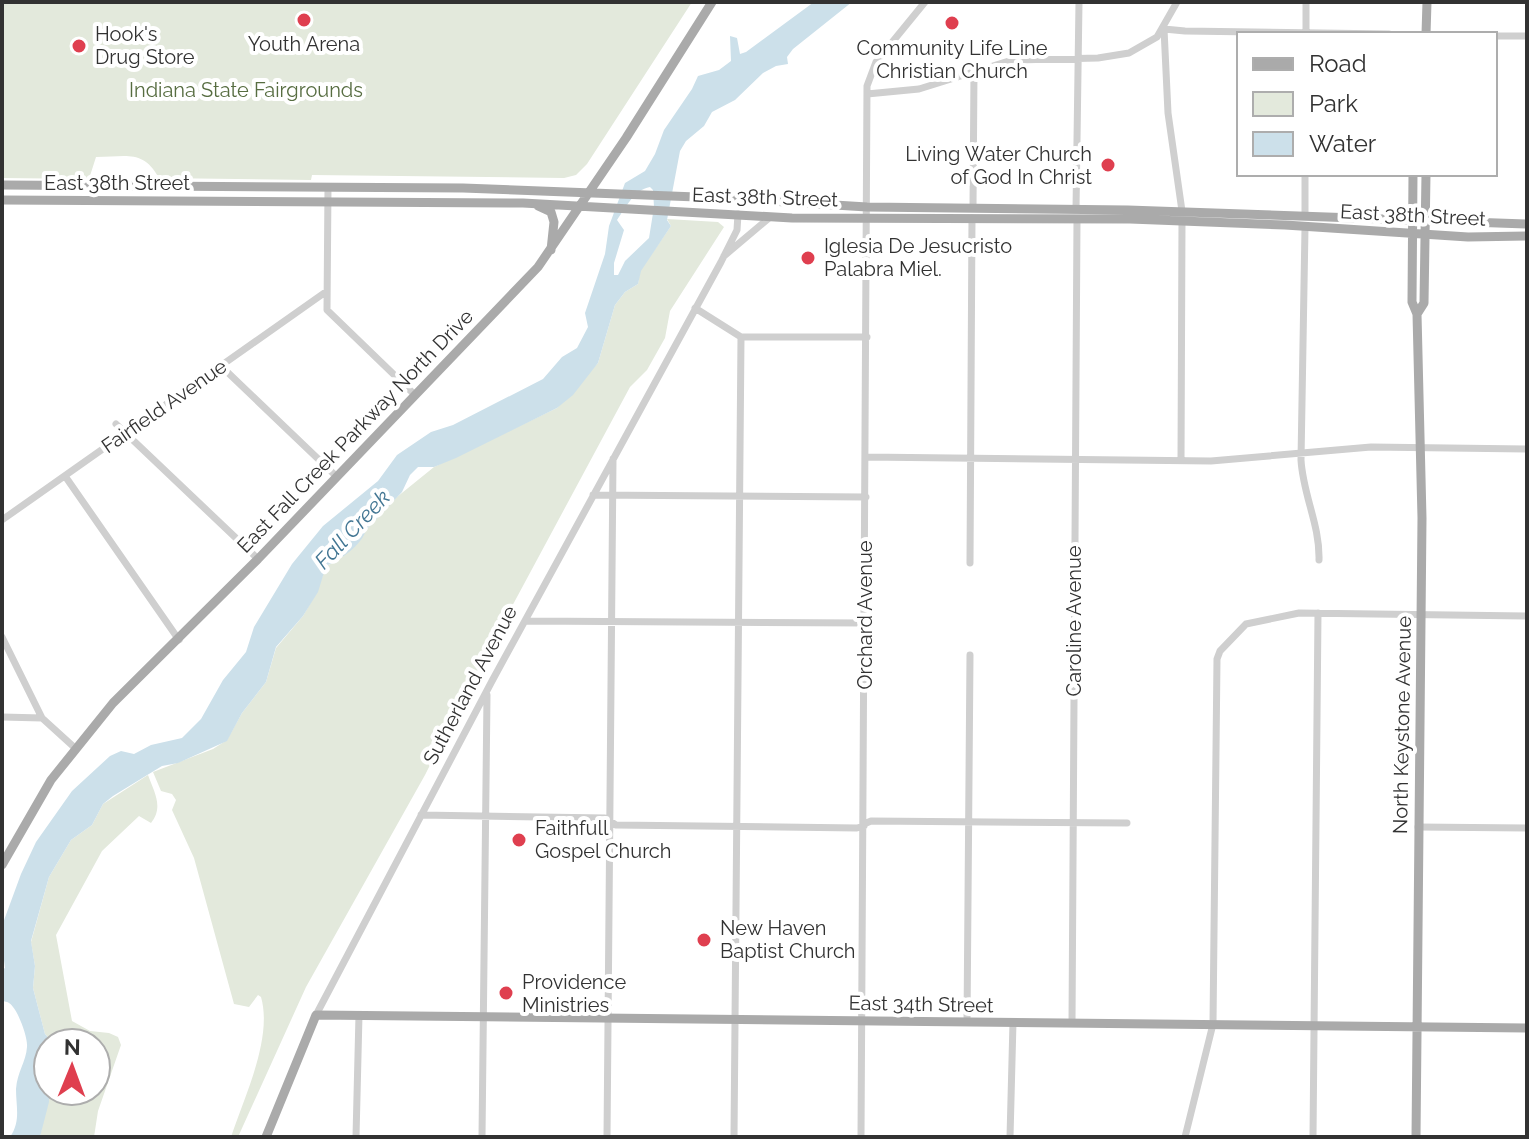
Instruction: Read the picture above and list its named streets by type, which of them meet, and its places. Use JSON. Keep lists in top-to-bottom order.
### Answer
{
  "streets": {
    "main road": [
      "East 38th Street",
      "East Fall Creek Parkway North Drive",
      "Sutherland Avenue",
      "North Keystone Avenue",
      "East 34th Street"
    ],
    "street": ["Fairfield Avenue", "Orchard Avenue", "Caroline Avenue"]
  },
  "crossings": [
    ["East 38th Street", "East Fall Creek Parkway North Drive"],
    ["East 38th Street", "Orchard Avenue"],
    ["East 38th Street", "Caroline Avenue"],
    ["East 38th Street", "Sutherland Avenue"],
    ["East 38th Street", "North Keystone Avenue"],
    ["Orchard Avenue", "East 34th Street"],
    ["Caroline Avenue", "East 34th Street"],
    ["Sutherland Avenue", "East 34th Street"],
    ["North Keystone Avenue", "East 34th Street"]
  ],
  "water": ["Fall Creek"],
  "parks": ["Indiana State Fairgrounds"],
  "places": [
    "Youth Arena",
    "Community Life Line Christian Church",
    "Hook's Drug Store",
    "Living Water Church of God In Christ",
    "Iglesia De Jesucristo Palabra Miel.",
    "Faithfull Gospel Church",
    "New Haven Baptist Church",
    "Providence Ministries"
  ],
  "legend": ["Road", "Park", "Water"],
  "north": "top"
}
